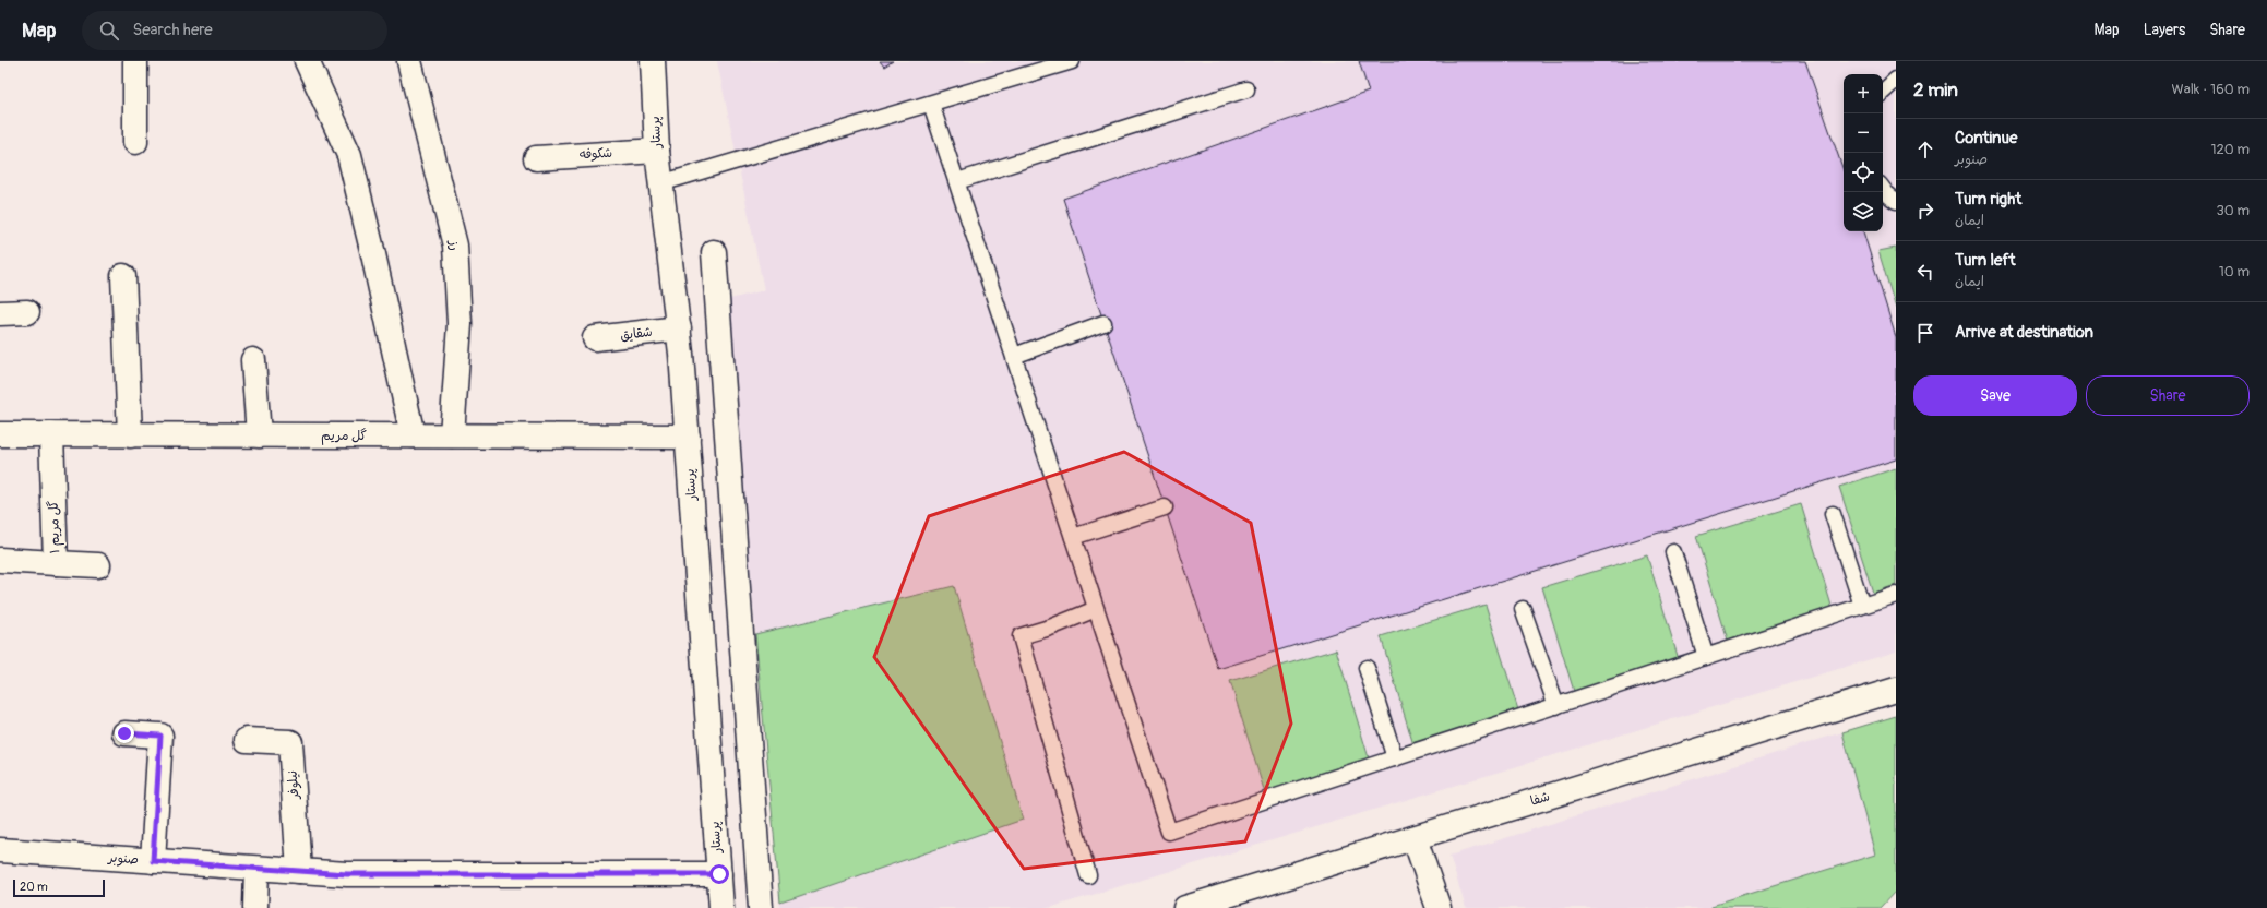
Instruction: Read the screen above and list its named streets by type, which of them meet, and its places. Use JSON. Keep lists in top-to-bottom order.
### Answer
{
  "streets": {
    "street": [
      "پرستار",
      "شکوفه",
      "رز",
      "شقایق",
      "گل مریم",
      "گل مریم ۱",
      "نیلوفر",
      "شفا",
      "صنوبر"
    ]
  },
  "crossings": [
    ["پرستار", "شکوفه"],
    ["پرستار", "شقایق"],
    ["پرستار", "گل مریم"],
    ["پرستار", "صنوبر"],
    ["رز", "گل مریم"],
    ["گل مریم", "گل مریم ۱"],
    ["نیلوفر", "صنوبر"]
  ],
  "scale_bar": "20 m",
  "page": {
    "header": "Map",
    "search": "Search here",
    "nav": ["Map", "Layers", "Share"],
    "heading": ["2 min", "Walk · 160 m"],
    "map_buttons": ["+", "−"],
    "list": [
      ["Continue", "صنوبر", "120 m"],
      ["Turn right", "ایمان", "30 m"],
      ["Turn left", "ایمان", "10 m"],
      "Arrive at destination"
    ],
    "buttons": ["Save", "Share"],
    "scale": "20 m"
  }
}
